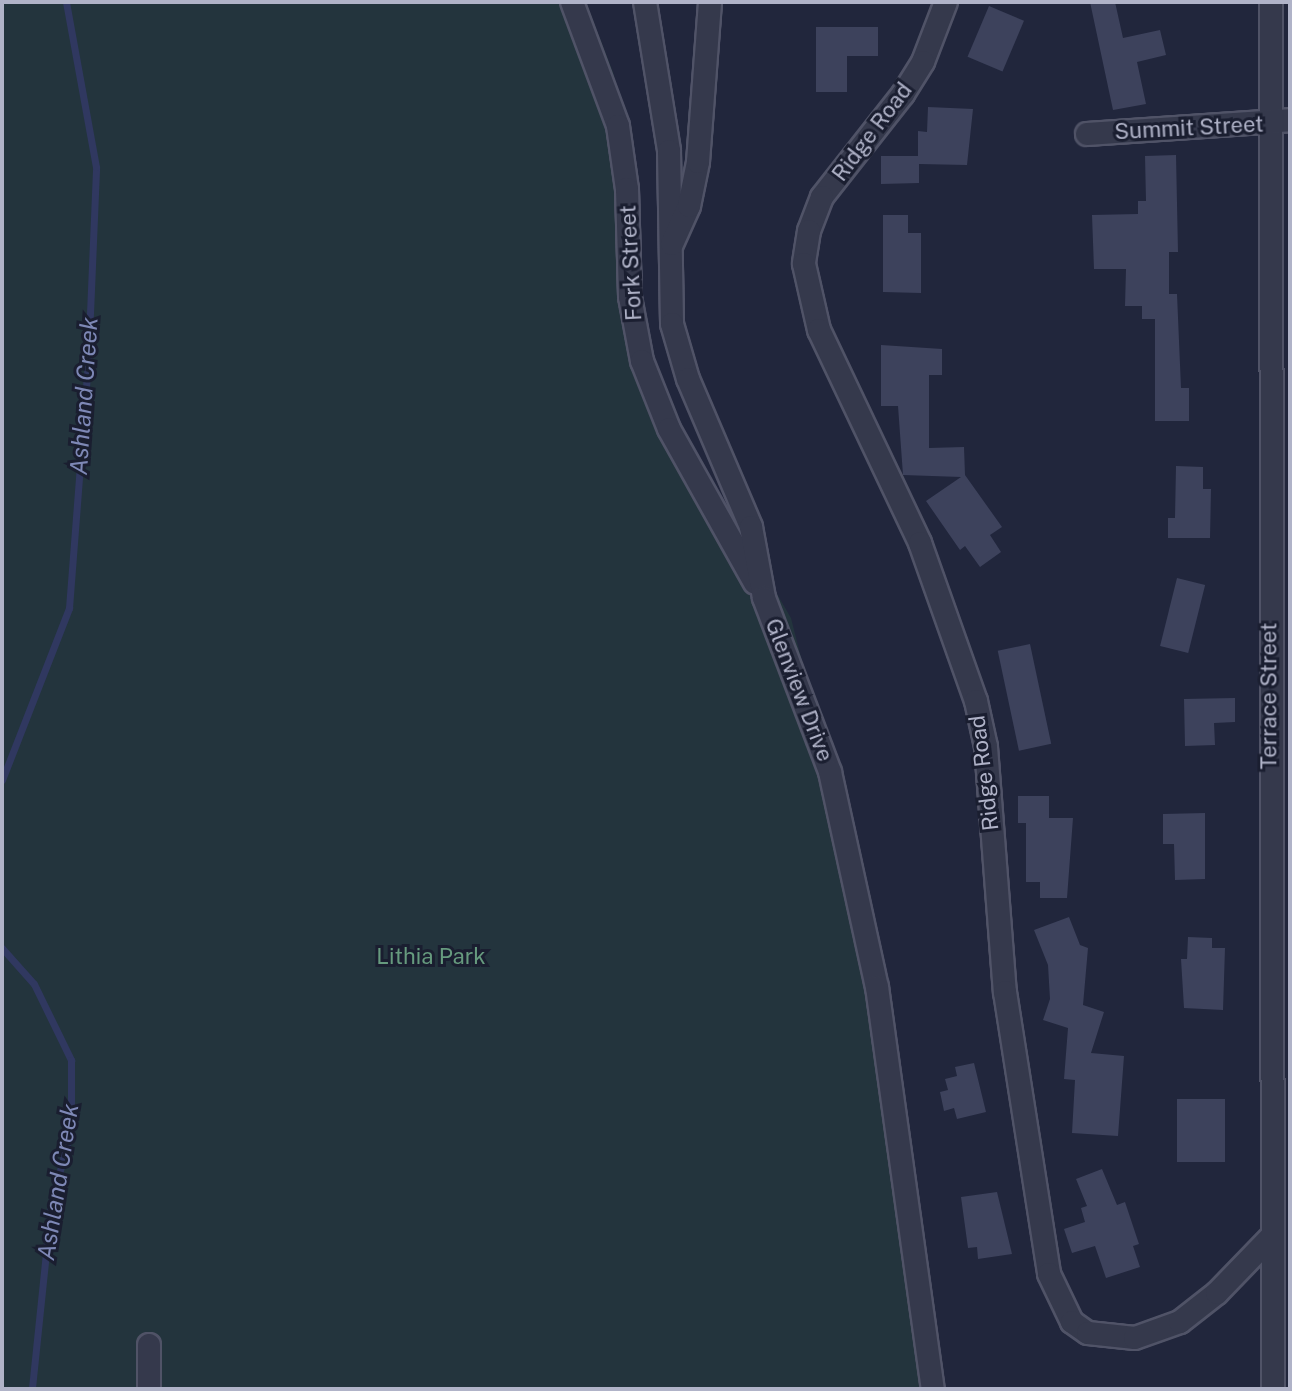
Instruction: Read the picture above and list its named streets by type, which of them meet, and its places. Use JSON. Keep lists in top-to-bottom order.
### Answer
{
  "streets": {
    "street": [
      "Summit Street",
      "Ridge Road",
      "Fork Street",
      "Glenview Drive",
      "Terrace Street"
    ]
  },
  "crossings": [
    ["Summit Street", "Terrace Street"],
    ["Ridge Road", "Terrace Street"],
    ["Fork Street", "Glenview Drive"]
  ],
  "water": ["Ashland Creek"],
  "parks": ["Lithia Park"]
}
